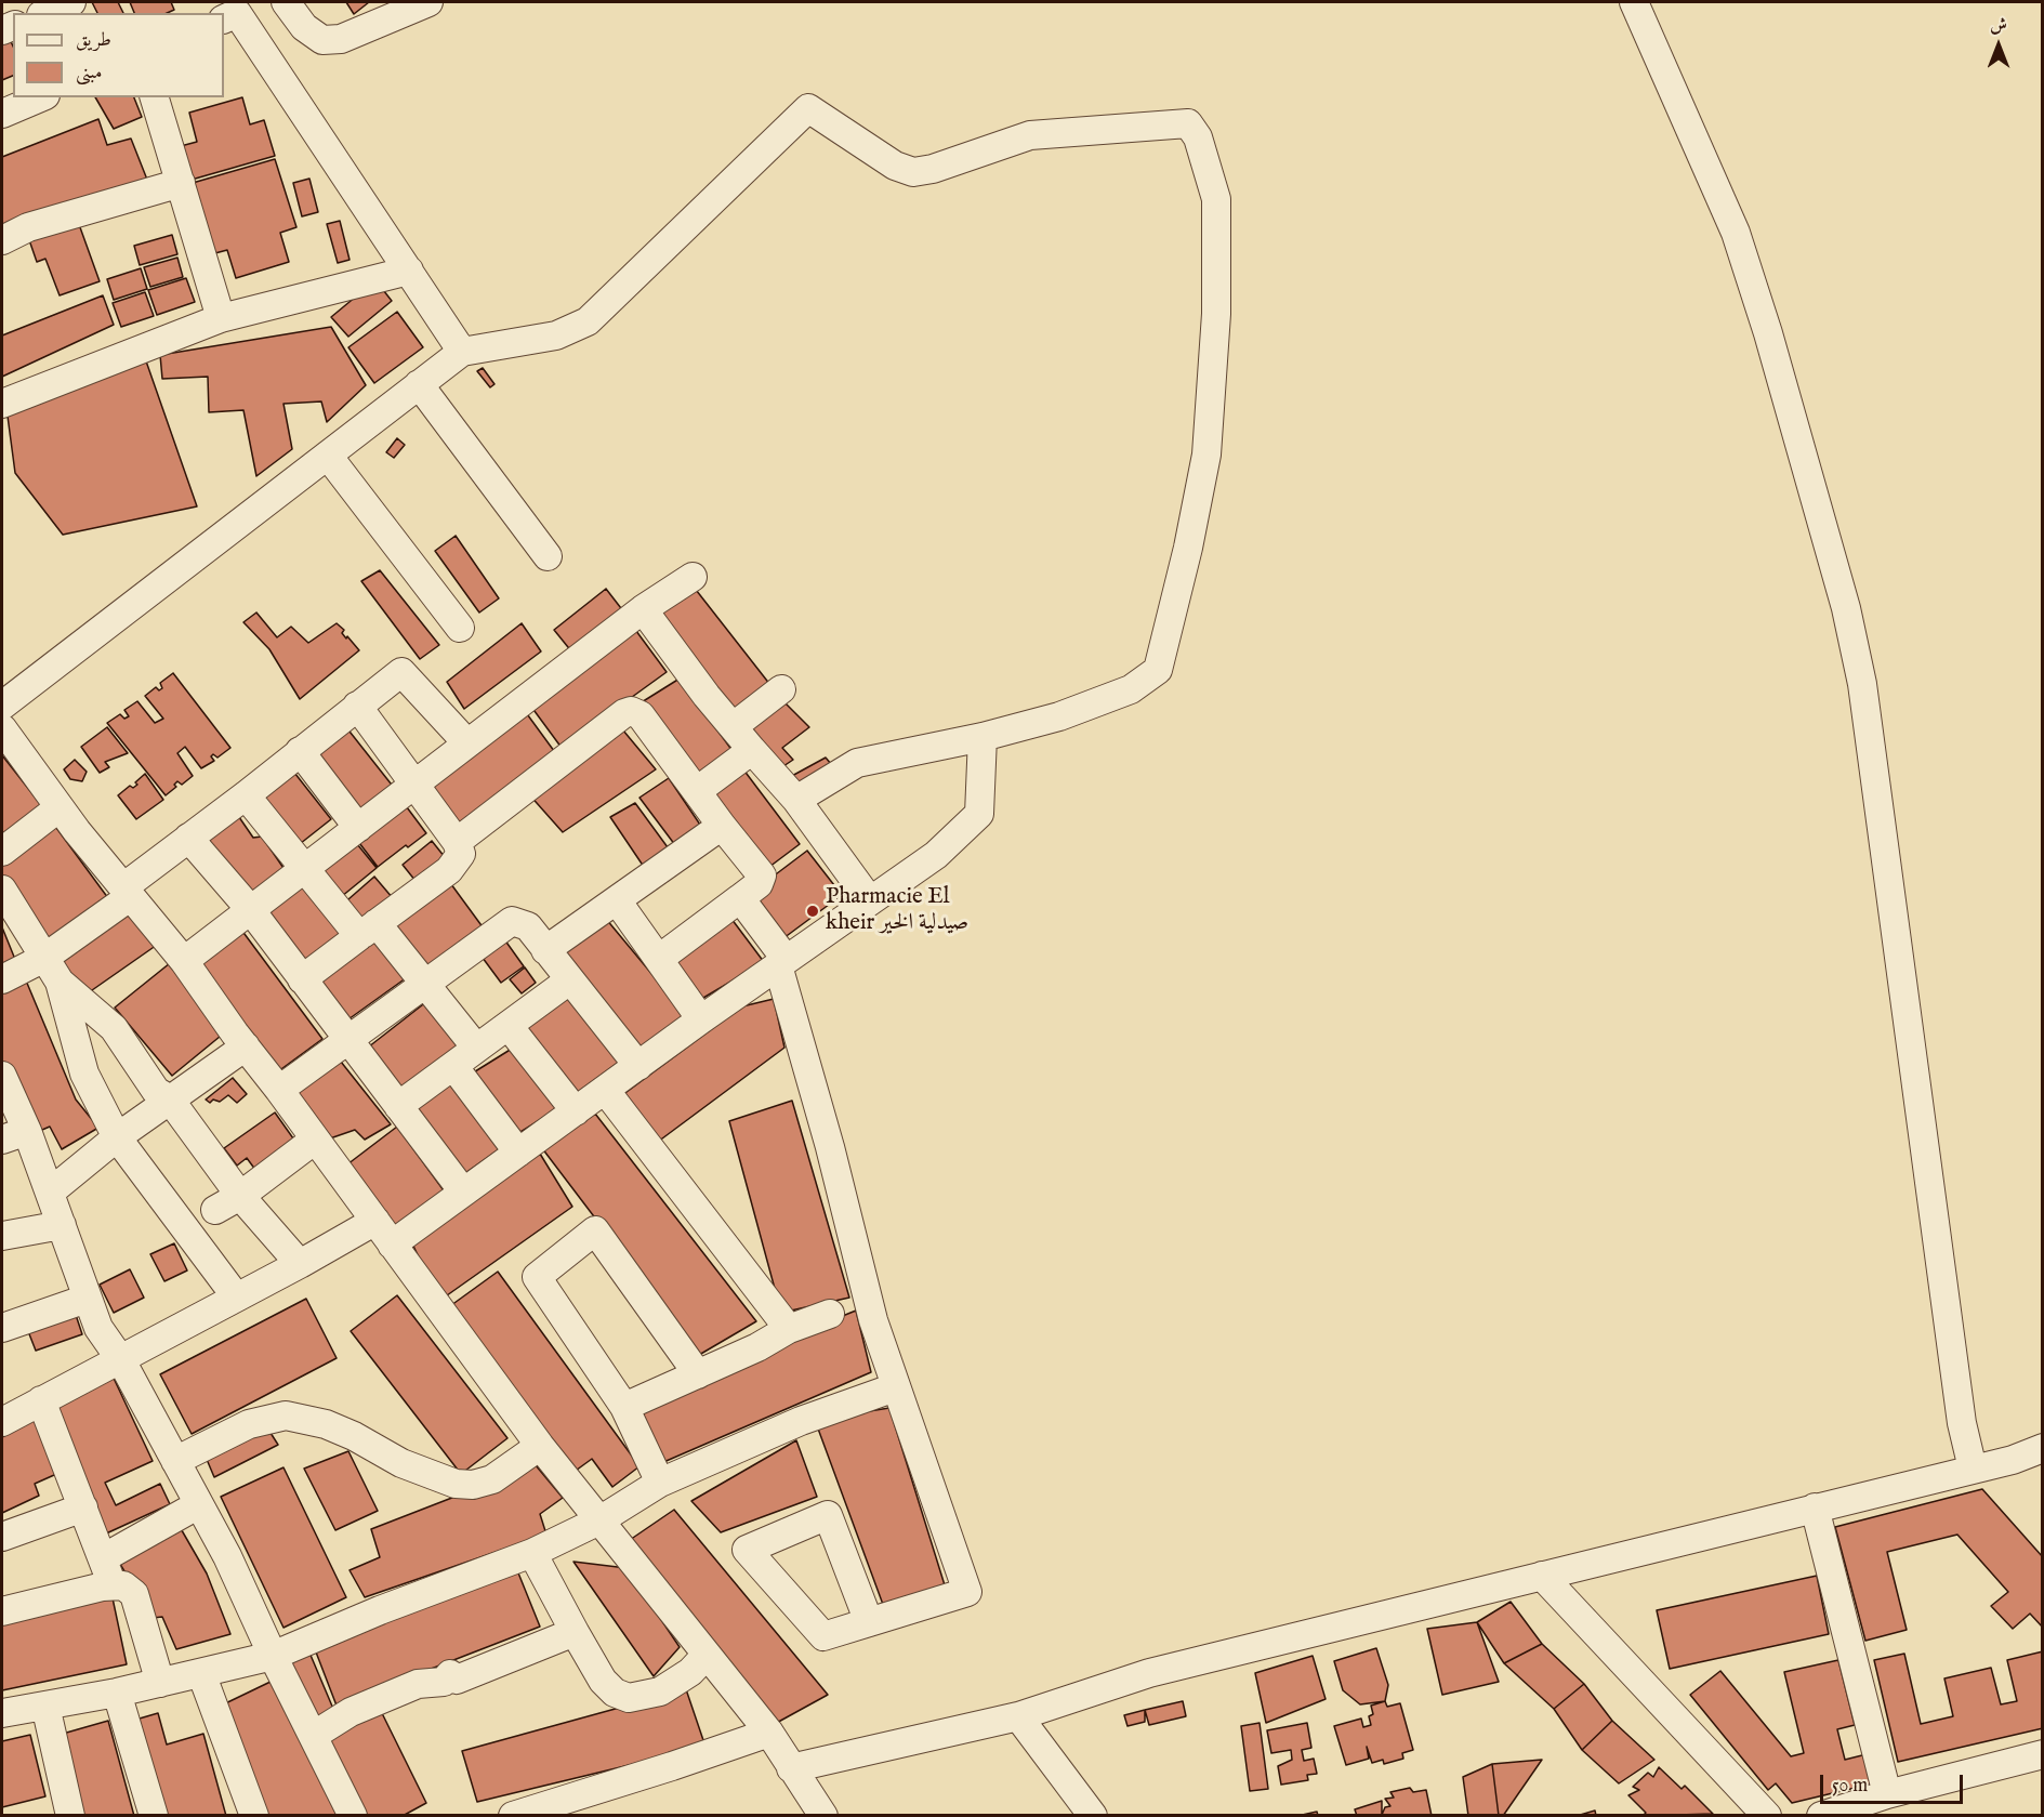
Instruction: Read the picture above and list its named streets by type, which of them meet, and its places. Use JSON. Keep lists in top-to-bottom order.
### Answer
{
  "places": ["Pharmacie El kheir صيدلية الخير"],
  "legend": ["طريق", "مبنى"],
  "scale_bar": "50 m",
  "north": "top"
}
